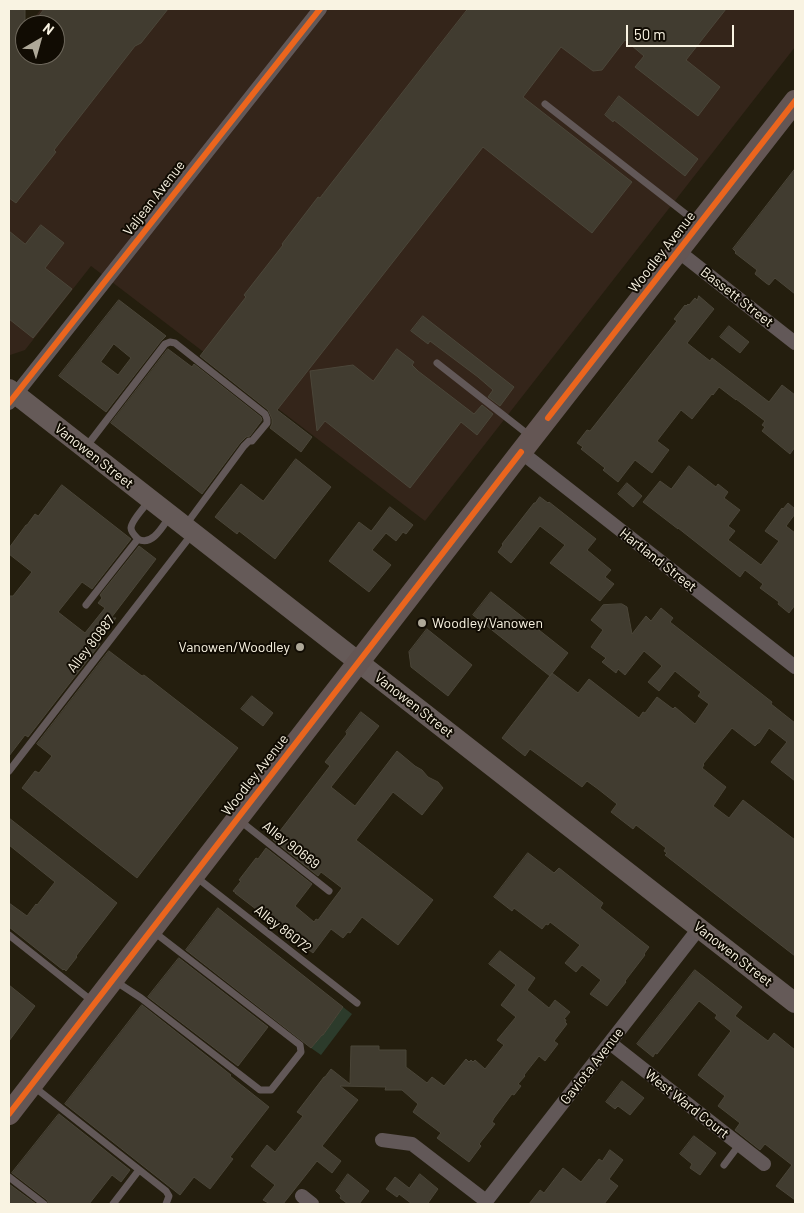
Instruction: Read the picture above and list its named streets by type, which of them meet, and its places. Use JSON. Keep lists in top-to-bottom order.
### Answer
{
  "streets": {
    "main road": ["Woodley Avenue", "Vanowen Street"],
    "street": [
      "Valjean Avenue",
      "Bassett Street",
      "Hartland Street",
      "Gaviota Avenue",
      "West Ward Court"
    ],
    "lane": ["Alley 80887", "Alley 90669", "Alley 86072"]
  },
  "crossings": [
    ["Valjean Avenue", "Vanowen Street"],
    ["Woodley Avenue", "Bassett Street"],
    ["Woodley Avenue", "Vanowen Street"],
    ["Woodley Avenue", "Hartland Street"],
    ["Woodley Avenue", "Alley 90669"],
    ["Woodley Avenue", "Alley 86072"],
    ["Vanowen Street", "Alley 80887"],
    ["Vanowen Street", "Gaviota Avenue"],
    ["Gaviota Avenue", "West Ward Court"]
  ],
  "places": ["Woodley/Vanowen", "Vanowen/Woodley"],
  "scale_bar": "50 m",
  "north": "top right"
}
